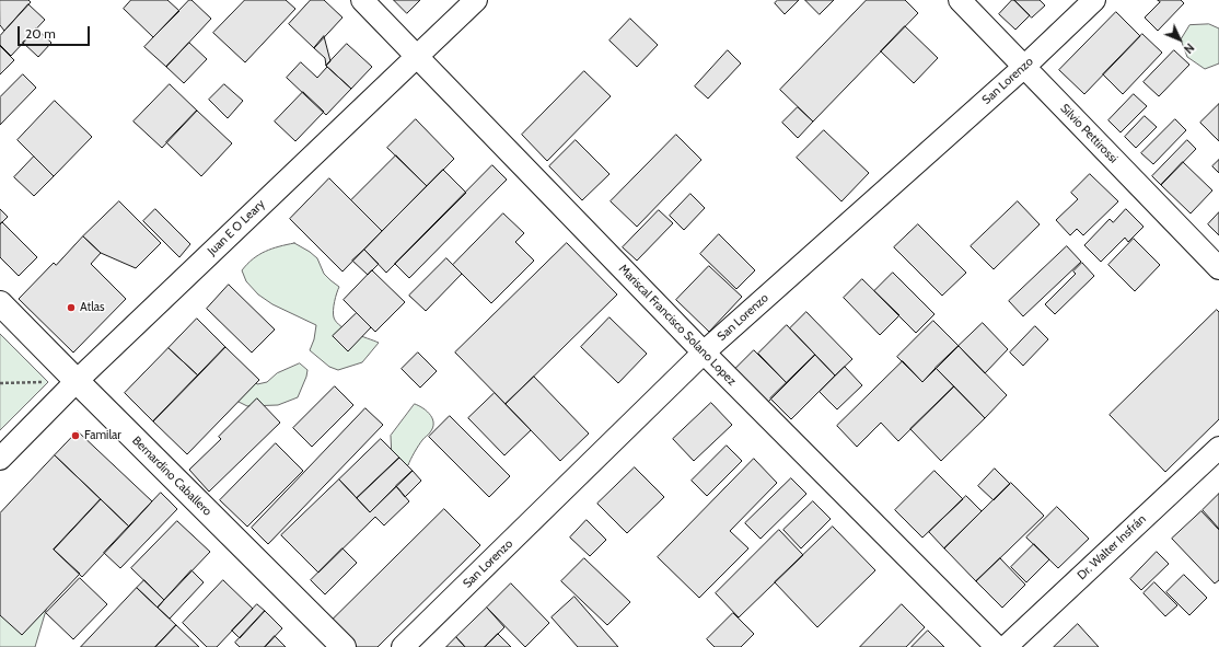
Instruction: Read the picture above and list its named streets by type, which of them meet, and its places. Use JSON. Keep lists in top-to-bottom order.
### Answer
{
  "streets": {
    "highway": ["Bernardino Caballero"],
    "street": [
      "San Lorenzo",
      "Silvio Pettirossi",
      "Juan E O Leary",
      "Mariscal Francisco Solano Lopez",
      "Dr. Walter Insfrán"
    ]
  },
  "crossings": [
    ["San Lorenzo", "Silvio Pettirossi"],
    ["San Lorenzo", "Mariscal Francisco Solano Lopez"],
    ["Juan E O Leary", "Mariscal Francisco Solano Lopez"],
    ["Juan E O Leary", "Bernardino Caballero"]
  ],
  "places": ["Atlas", "Familar"],
  "scale_bar": "20 m",
  "north": "bottom right"
}
